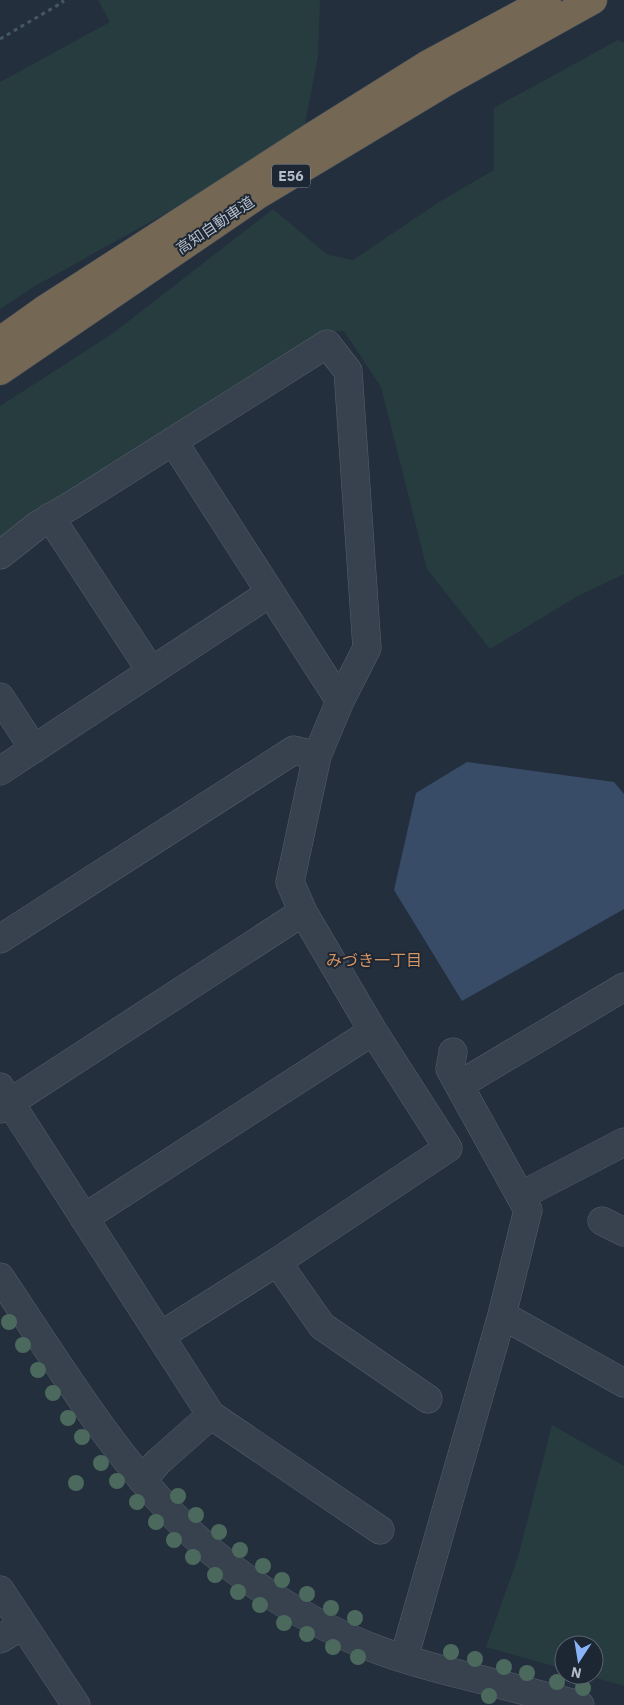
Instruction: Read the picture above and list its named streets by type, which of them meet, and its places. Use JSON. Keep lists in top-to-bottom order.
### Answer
{
  "streets": {
    "highway": ["E56", "高知自動車道"]
  },
  "districts": ["みづき一丁目"],
  "north": "bottom"
}
